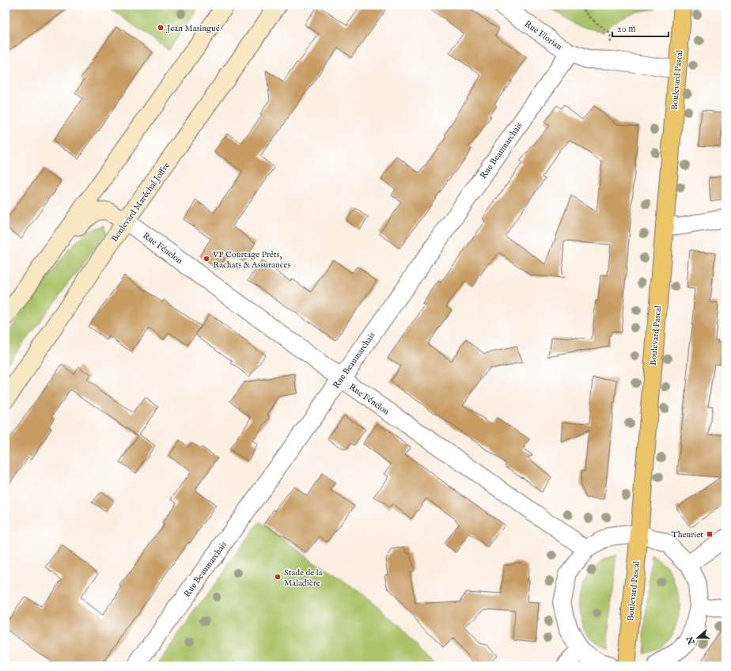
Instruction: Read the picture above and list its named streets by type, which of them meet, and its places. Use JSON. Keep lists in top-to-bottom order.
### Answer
{
  "streets": {
    "main road": ["Boulevard Pascal", "Boulevard Maréchal Joffre"],
    "street": ["Rue Florian", "Rue Beaumarchais", "Rue Fénelon"]
  },
  "crossings": [
    ["Rue Florian", "Boulevard Pascal"],
    ["Rue Florian", "Rue Beaumarchais"],
    ["Rue Beaumarchais", "Rue Fénelon"],
    ["Boulevard Maréchal Joffre", "Rue Fénelon"]
  ],
  "places": {
    "other": ["Jean Masingué", "VP Courtage Prêts, Rachats & Assurances", "Stade de la Maladière"],
    "transit": ["Theuriet"]
  },
  "scale_bar": "20 m",
  "north": "left"
}
